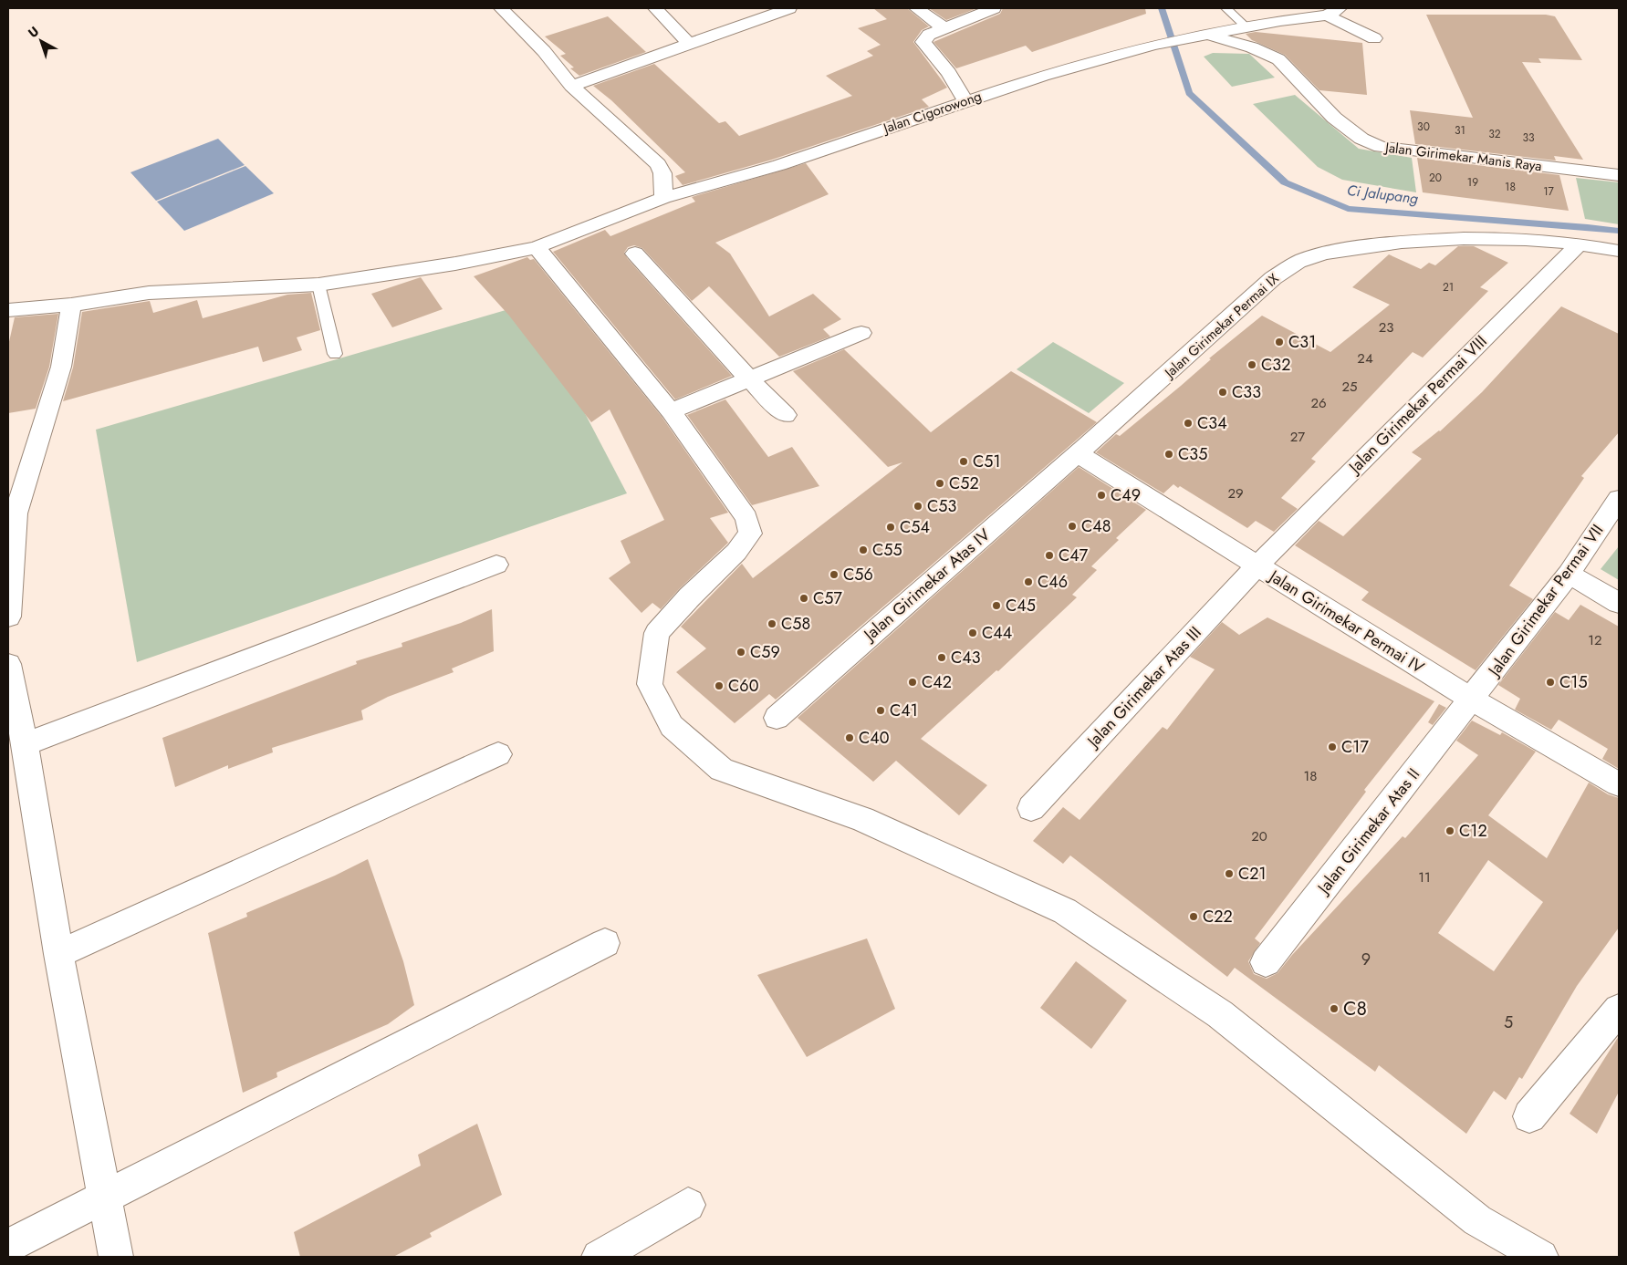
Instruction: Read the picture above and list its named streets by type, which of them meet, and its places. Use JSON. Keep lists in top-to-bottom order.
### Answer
{
  "streets": {
    "street": [
      "Jalan Cigorowong",
      "Jalan Girimekar Manis Raya",
      "Jalan Girimekar Permai IX",
      "Jalan Girimekar Permai VIII",
      "Jalan Girimekar Atas IV",
      "Jalan Girimekar Permai VII",
      "Jalan Girimekar Permai IV",
      "Jalan Girimekar Atas III",
      "Jalan Girimekar Atas II"
    ]
  },
  "crossings": [
    ["Jalan Cigorowong", "Jalan Girimekar Manis Raya"],
    ["Jalan Girimekar Permai IX", "Jalan Girimekar Permai VIII"],
    ["Jalan Girimekar Permai IX", "Jalan Girimekar Atas IV"],
    ["Jalan Girimekar Permai IX", "Jalan Girimekar Permai IV"],
    ["Jalan Girimekar Permai VIII", "Jalan Girimekar Permai IV"],
    ["Jalan Girimekar Permai VIII", "Jalan Girimekar Atas III"],
    ["Jalan Girimekar Atas IV", "Jalan Girimekar Permai IV"],
    ["Jalan Girimekar Permai VII", "Jalan Girimekar Permai IV"],
    ["Jalan Girimekar Permai VII", "Jalan Girimekar Atas II"],
    ["Jalan Girimekar Permai IV", "Jalan Girimekar Atas III"],
    ["Jalan Girimekar Permai IV", "Jalan Girimekar Atas II"]
  ],
  "water": ["Ci Jalupang"],
  "places": [
    "C31",
    "C32",
    "C33",
    "C34",
    "C35",
    "C51",
    "C52",
    "C49",
    "C53",
    "C48",
    "C54",
    "C55",
    "C47",
    "C56",
    "C46",
    "C57",
    "C45",
    "C58",
    "C44",
    "C59",
    "C43",
    "C42",
    "C15",
    "C60",
    "C41",
    "C40",
    "C17",
    "C12",
    "C21",
    "C22",
    "C8"
  ],
  "house_numbers": [
    "30",
    "31",
    "32",
    "33",
    "20",
    "19",
    "18",
    "17",
    "21",
    "23",
    "24",
    "25",
    "26",
    "27",
    "29",
    "12",
    "18",
    "20",
    "11",
    "9",
    "5"
  ],
  "north": "top left"
}
